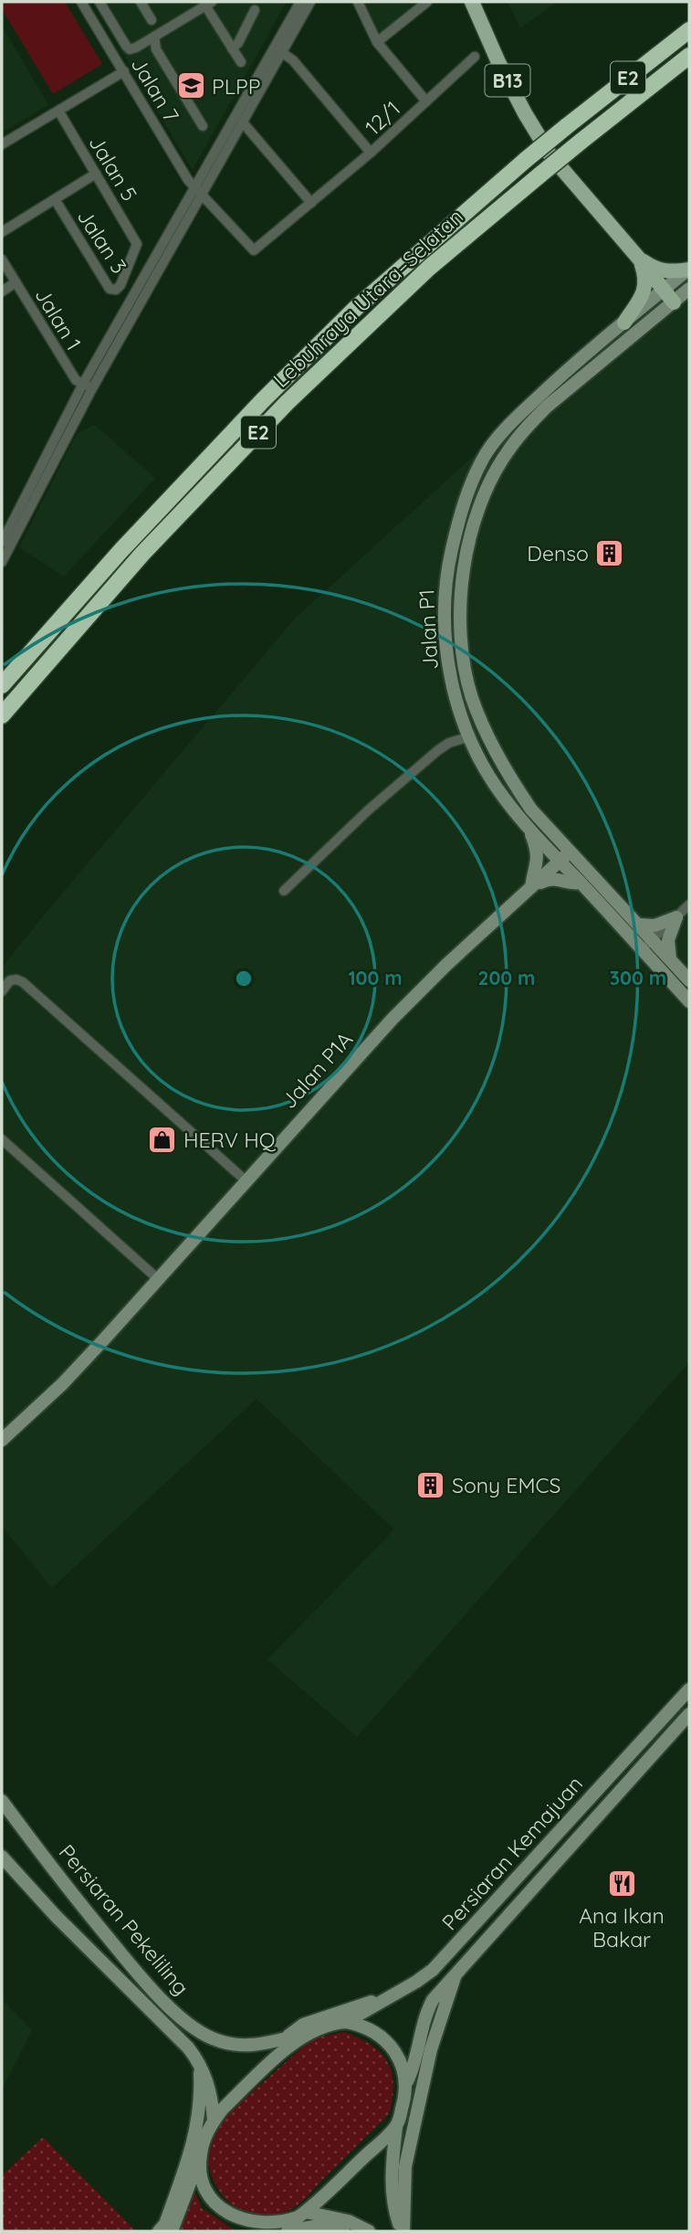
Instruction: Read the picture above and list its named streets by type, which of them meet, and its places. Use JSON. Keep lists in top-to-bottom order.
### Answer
{
  "streets": {
    "highway": ["E2", "Lebuhraya Utara–Selatan"],
    "main road": [
      "B13",
      "Jalan P1",
      "Jalan P1A",
      "Persiaran Kemajuan",
      "Persiaran Pekeliling"
    ],
    "street": [
      "Jalan 7",
      "12/1",
      "Jalan 5",
      "Jalan 3",
      "Jalan 1"
    ]
  },
  "crossings": [
    ["B13", "Jalan P1"],
    ["Jalan 7", "12/1"],
    ["Jalan 5", "Jalan 3"],
    ["Jalan P1", "Jalan P1A"],
    ["Persiaran Kemajuan", "Persiaran Pekeliling"]
  ],
  "places": {
    "school or university": ["PLPP"],
    "building": ["Denso", "Sony EMCS"],
    "shop": ["HERV HQ"],
    "restaurant": ["Ana Ikan Bakar"]
  },
  "rings": ["100 m", "200 m", "300 m"]
}
